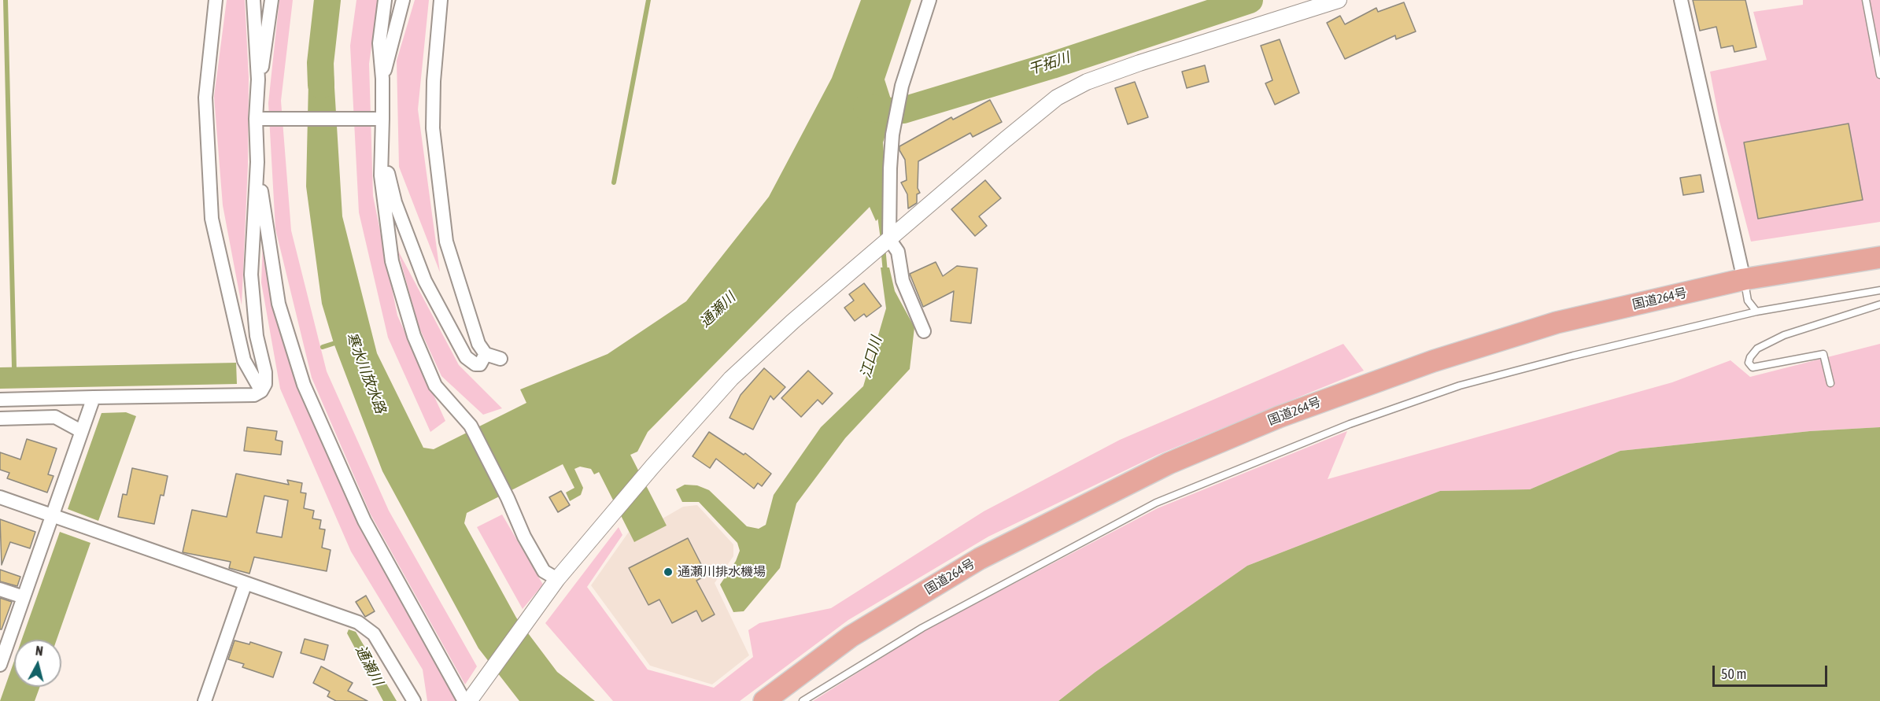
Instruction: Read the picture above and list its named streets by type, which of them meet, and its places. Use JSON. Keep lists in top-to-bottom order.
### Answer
{
  "streets": {
    "highway": ["国道264号"]
  },
  "water": [
    "干拓川",
    "通瀬川",
    "江口川",
    "寒水川放水路"
  ],
  "places": ["通瀬川排水機場"],
  "scale_bar": "50 m",
  "north": "top"
}
